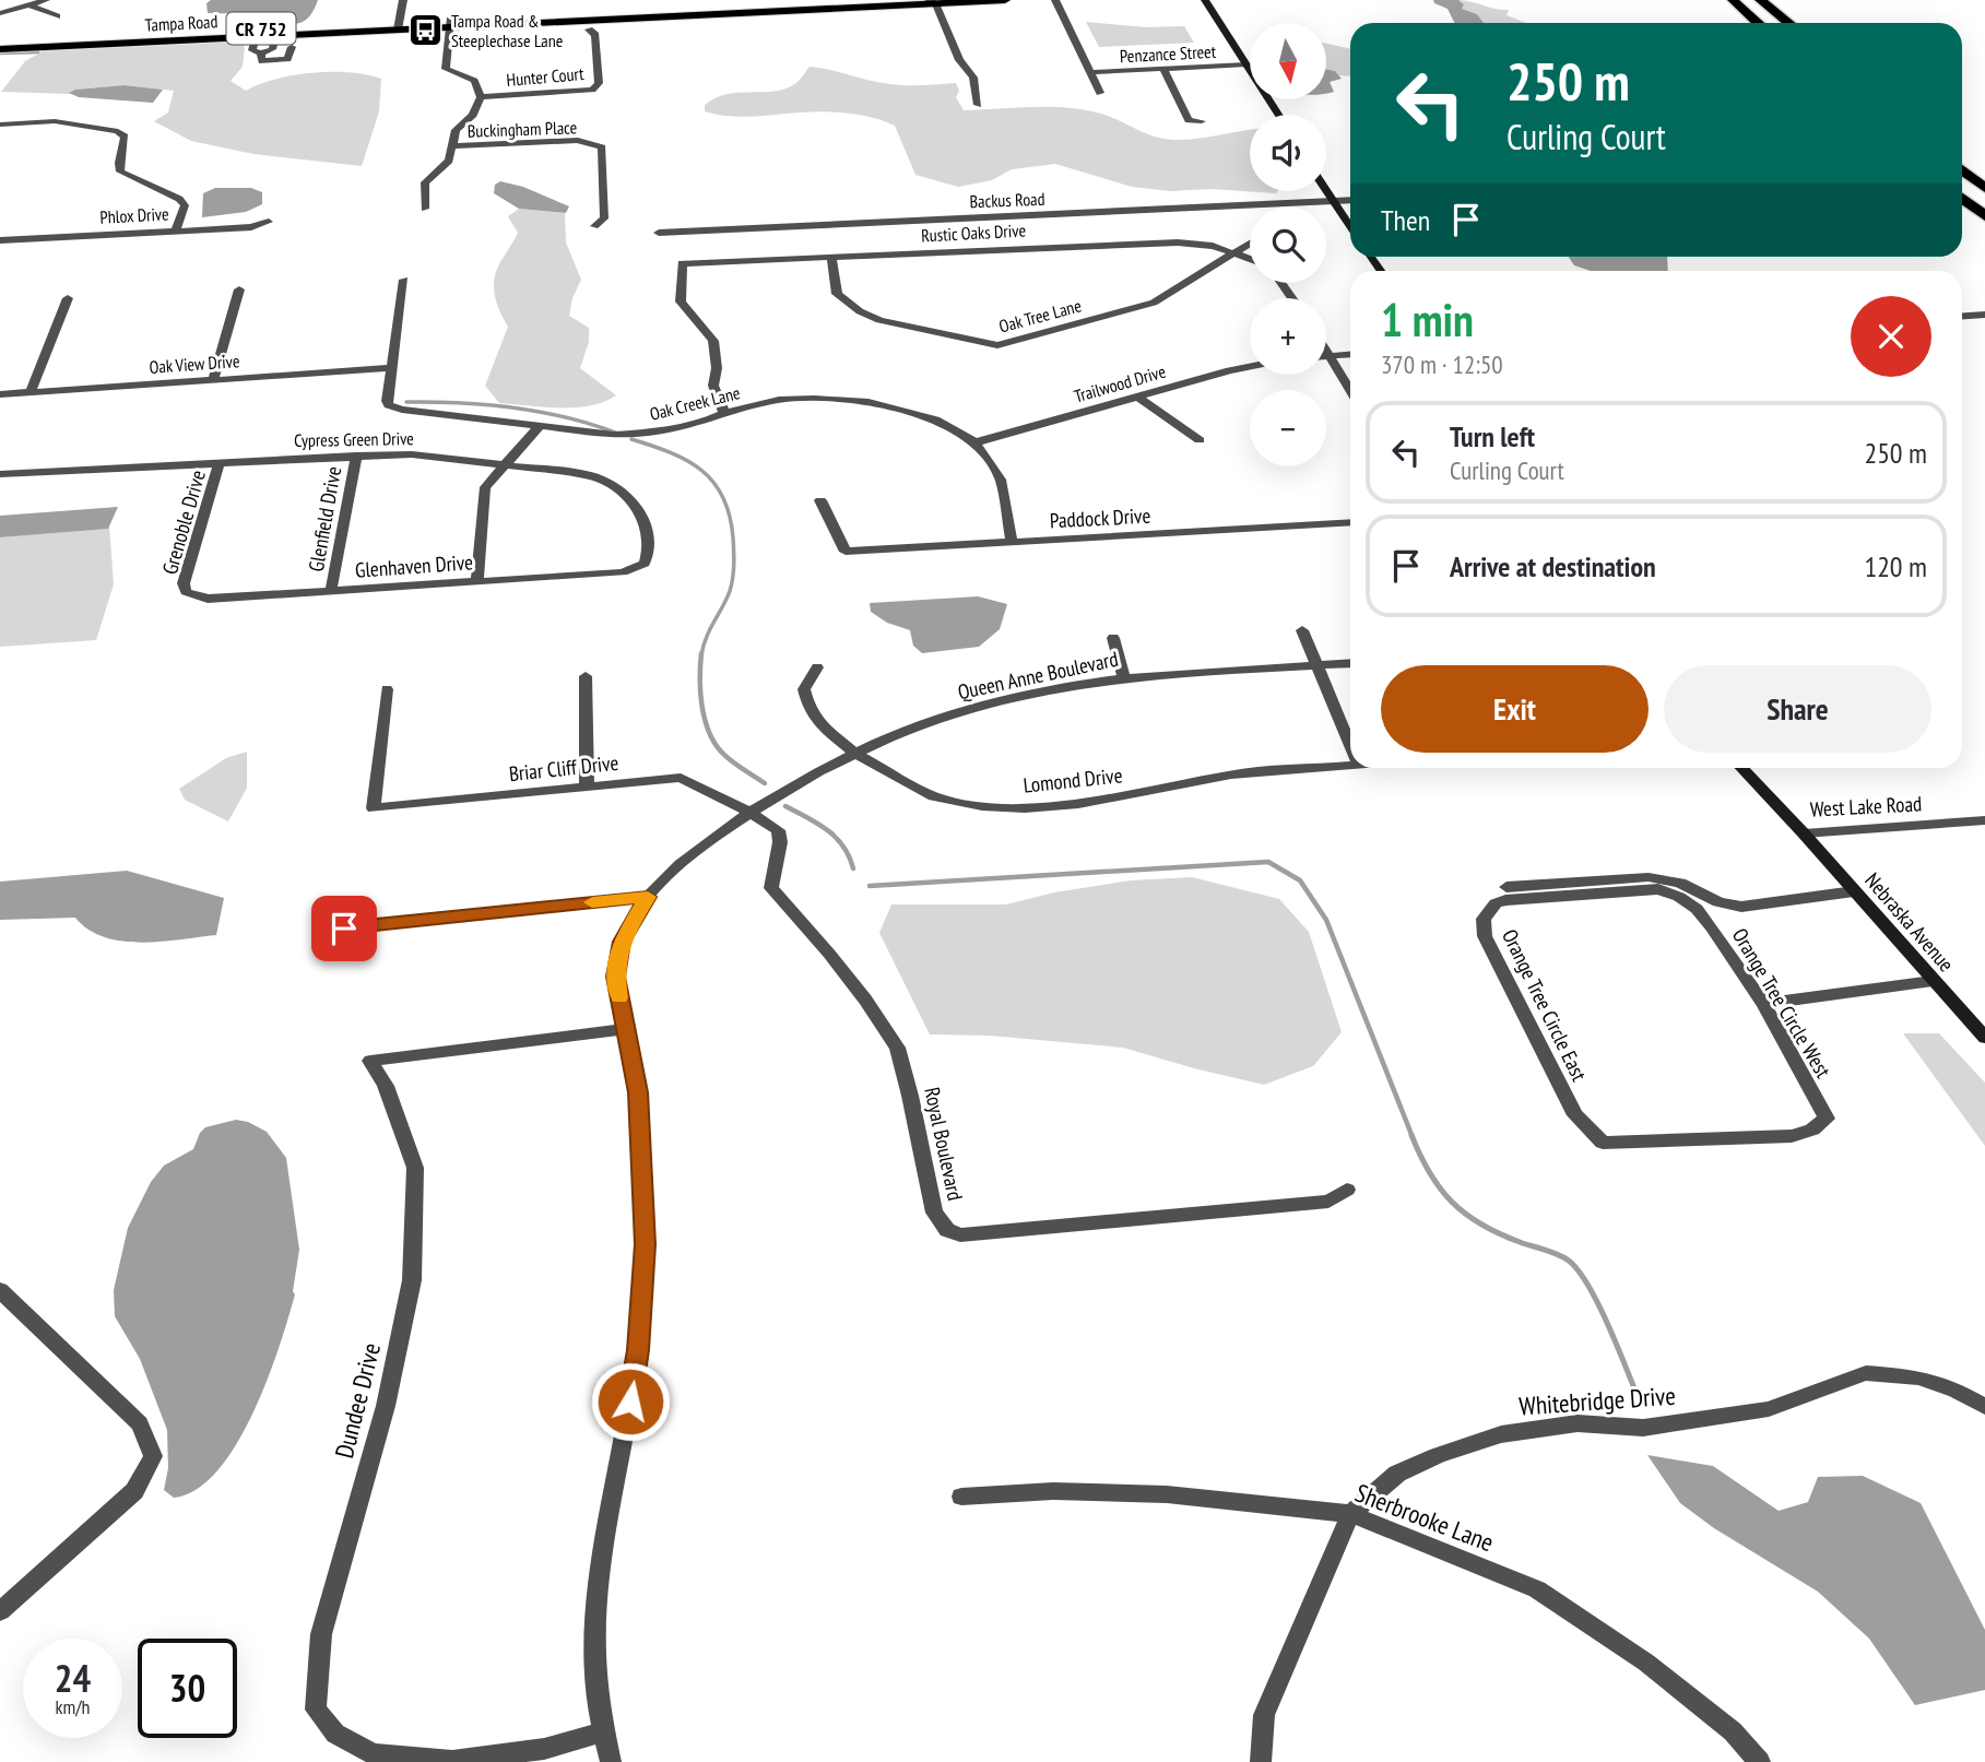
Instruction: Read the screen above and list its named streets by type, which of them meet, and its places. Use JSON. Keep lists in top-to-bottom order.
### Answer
{
  "streets": {
    "main road": ["Tampa Road", "CR 752"],
    "street": [
      "Penzance Street",
      "Hunter Court",
      "Buckingham Place",
      "Backus Road",
      "Phlox Drive",
      "Rustic Oaks Drive",
      "Oak Tree Lane",
      "Oak View Drive",
      "Trailwood Drive",
      "Oak Creek Lane",
      "Cypress Green Drive",
      "Paddock Drive",
      "Glenfield Drive",
      "Grenoble Drive",
      "Glenhaven Drive",
      "Queen Anne Boulevard",
      "Briar Cliff Drive",
      "Lomond Drive",
      "West Lake Road",
      "Nebraska Avenue",
      "Orange Tree Circle West",
      "Orange Tree Circle East",
      "Royal Boulevard",
      "Dundee Drive",
      "Whitebridge Drive",
      "Sherbrooke Lane"
    ]
  },
  "crossings": [
    ["Rustic Oaks Drive", "Oak Tree Lane"],
    ["Rustic Oaks Drive", "Oak Creek Lane"],
    ["Oak View Drive", "Oak Creek Lane"],
    ["Trailwood Drive", "Oak Creek Lane"],
    ["Oak Creek Lane", "Paddock Drive"],
    ["Cypress Green Drive", "Glenfield Drive"],
    ["Cypress Green Drive", "Grenoble Drive"],
    ["Cypress Green Drive", "Glenhaven Drive"],
    ["Glenfield Drive", "Glenhaven Drive"],
    ["Grenoble Drive", "Glenhaven Drive"],
    ["Queen Anne Boulevard", "Briar Cliff Drive"],
    ["Queen Anne Boulevard", "Lomond Drive"],
    ["Queen Anne Boulevard", "Royal Boulevard"],
    ["Queen Anne Boulevard", "Dundee Drive"],
    ["Briar Cliff Drive", "Royal Boulevard"],
    ["West Lake Road", "Nebraska Avenue"],
    ["Orange Tree Circle West", "Orange Tree Circle East"],
    ["Whitebridge Drive", "Sherbrooke Lane"]
  ],
  "places": {
    "bus stop": ["Tampa Road & Steeplechase Lane"]
  },
  "north": "bottom",
  "page": {
    "map_buttons": ["+", "−"],
    "turn": ["250 m", "Curling Court"],
    "then": "Then",
    "heading": ["1 min", "370 m · 12:50"],
    "list": [
      {
        "name": "Turn left",
        "note": "Curling Court",
        "value": "250 m"
      },
      {
        "name": "Arrive at destination",
        "value": "120 m"
      }
    ],
    "buttons": ["Exit", "Share"],
    "speed": "24 km/h",
    "limit": "30"
  }
}
